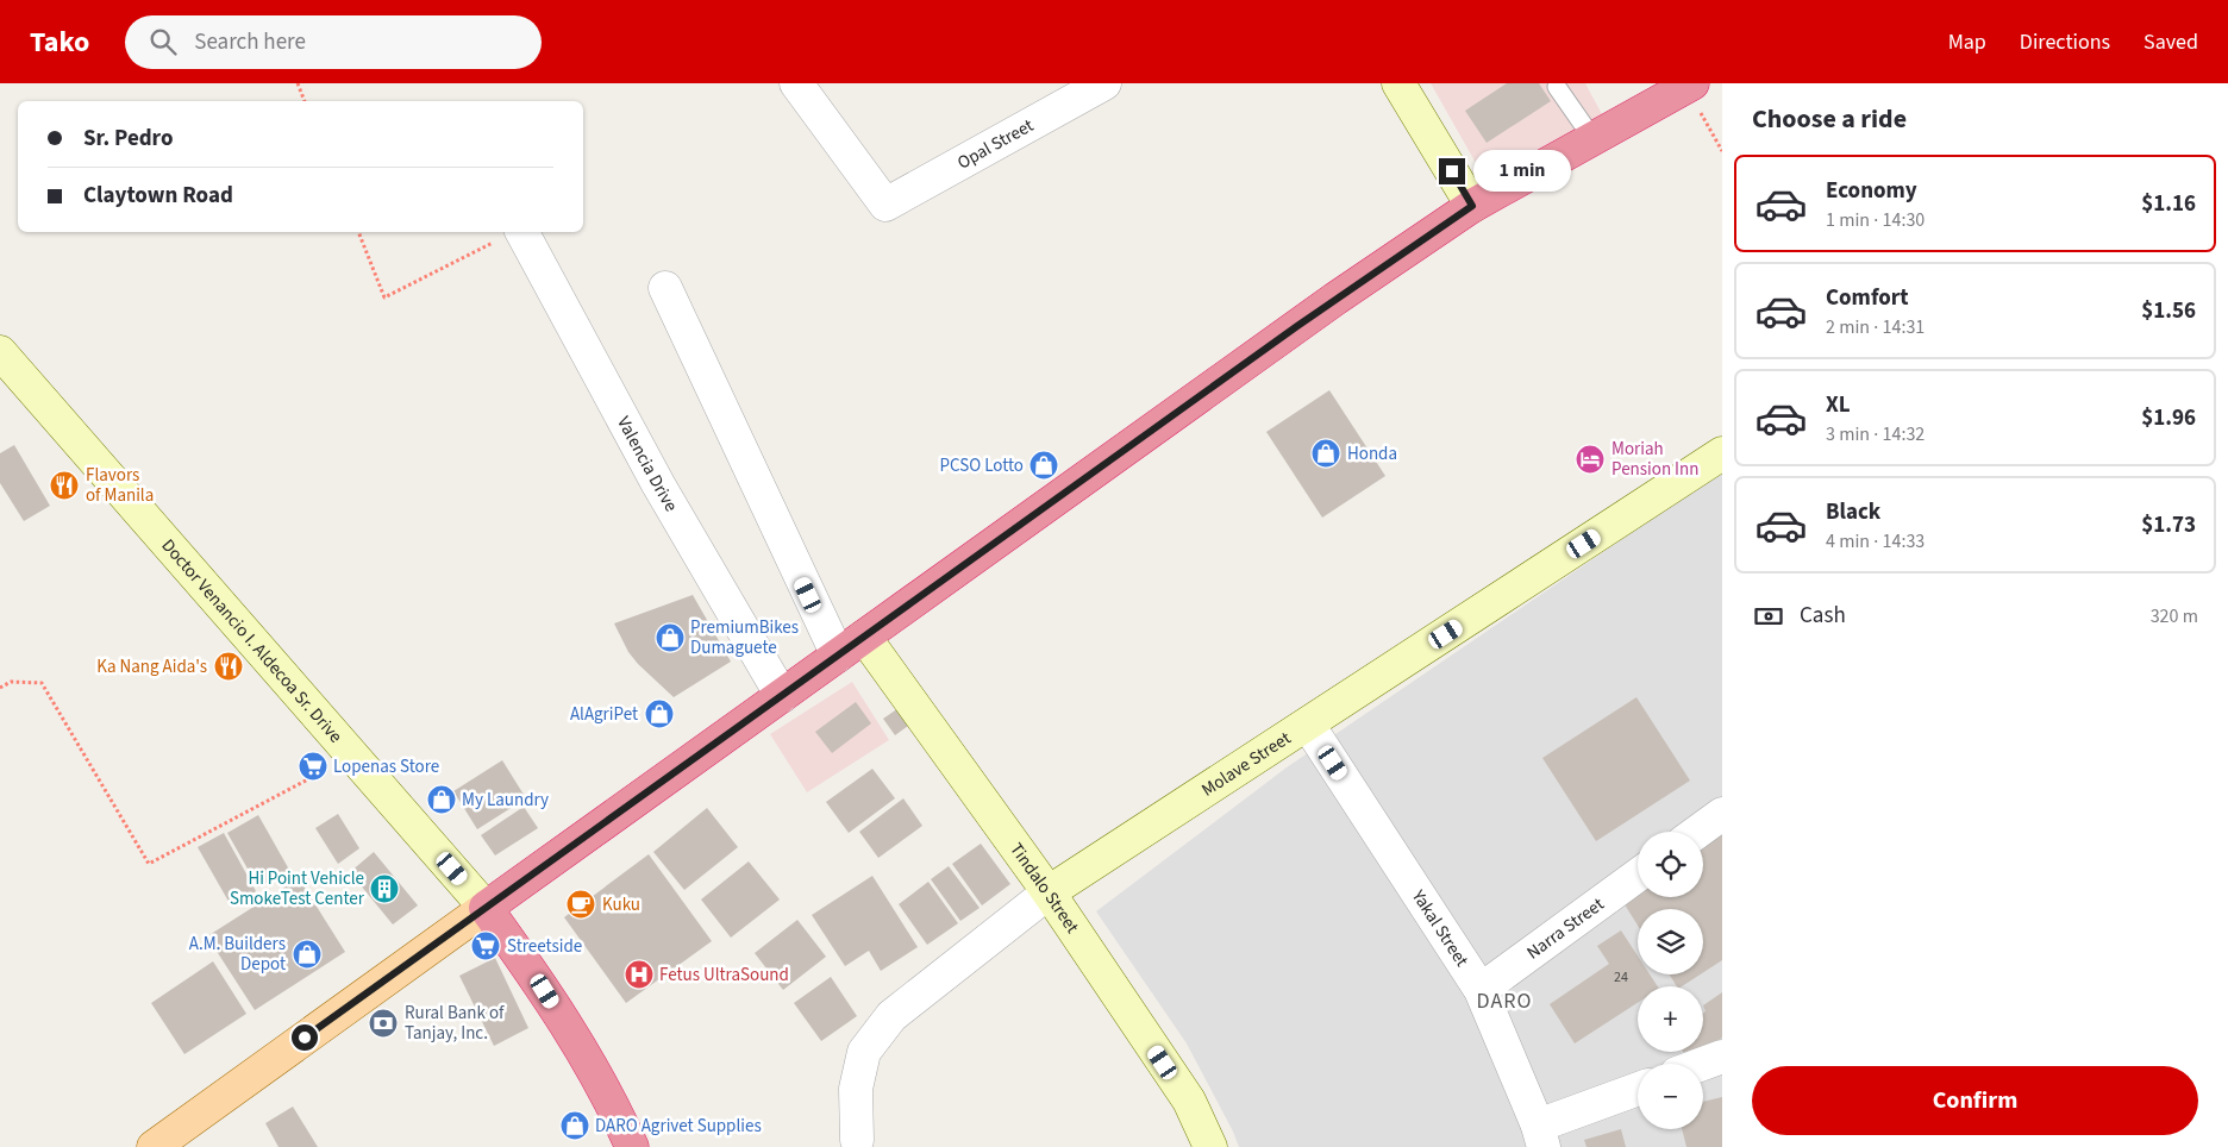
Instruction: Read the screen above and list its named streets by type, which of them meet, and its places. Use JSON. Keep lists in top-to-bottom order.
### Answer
{
  "streets": {
    "highway": ["Doctor Venancio I. Aldecoa Sr. Drive"],
    "street": [
      "Opal Street",
      "Valencia Drive",
      "Molave Street",
      "Tindalo Street",
      "Yakal Street",
      "Narra Street"
    ]
  },
  "crossings": [
    ["Molave Street", "Tindalo Street"],
    ["Molave Street", "Yakal Street"],
    ["Yakal Street", "Narra Street"]
  ],
  "districts": ["DARO"],
  "places": {
    "shop": [
      "Honda",
      "PCSO Lotto",
      "PremiumBikes Dumaguete",
      "AlAgriPet",
      "My Laundry",
      "A.M. Builders Depot",
      "DARO Agrivet Supplies"
    ],
    "hotel": ["Moriah Pension Inn"],
    "restaurant": ["Flavors of Manila", "Ka Nang Aida's"],
    "supermarket": ["Lopenas Store", "Streetside"],
    "building": ["Hi Point Vehicle SmokeTest Center"],
    "cafe": ["Kuku"],
    "hospital": ["Fetus UltraSound"],
    "bank": ["Rural Bank of Tanjay, Inc."]
  },
  "house_numbers": ["24"],
  "page": {
    "header": "Tako",
    "search": "Search here",
    "nav": ["Map", "Directions", "Saved"],
    "heading": "Choose a ride",
    "banner": ["Sr. Pedro", "Claytown Road"],
    "bubble": "1 min",
    "list": [
      {
        "name": "Economy",
        "note": "1 min · 14:30",
        "value": "$1.16"
      },
      {
        "name": "Comfort",
        "note": "2 min · 14:31",
        "value": "$1.56"
      },
      {
        "name": "XL",
        "note": "3 min · 14:32",
        "value": "$1.96"
      },
      {
        "name": "Black",
        "note": "4 min · 14:33",
        "value": "$1.73"
      }
    ],
    "pay": ["Cash", "320 m"],
    "map_buttons": ["+", "−"],
    "buttons": "Confirm"
  }
}
